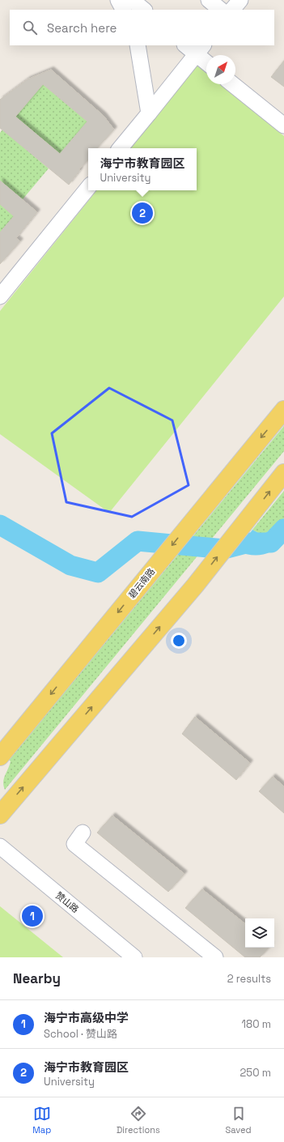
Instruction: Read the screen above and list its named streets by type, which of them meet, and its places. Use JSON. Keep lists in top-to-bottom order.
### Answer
{
  "streets": {
    "main road": ["碧云南路"],
    "street": ["赞山路"]
  },
  "north": "top right",
  "page": {
    "search": "Search here",
    "popup": ["海宁市教育园区", "University"],
    "pins": ["2", "1"],
    "heading": ["Nearby", "2 results"],
    "list": [
      {
        "mark": "1",
        "name": "海宁市高级中学",
        "note": "School · 赞山路",
        "value": "180 m"
      },
      {
        "mark": "2",
        "name": "海宁市教育园区",
        "note": "University",
        "value": "250 m"
      }
    ],
    "nav": ["Map", "Directions", "Saved"]
  }
}
